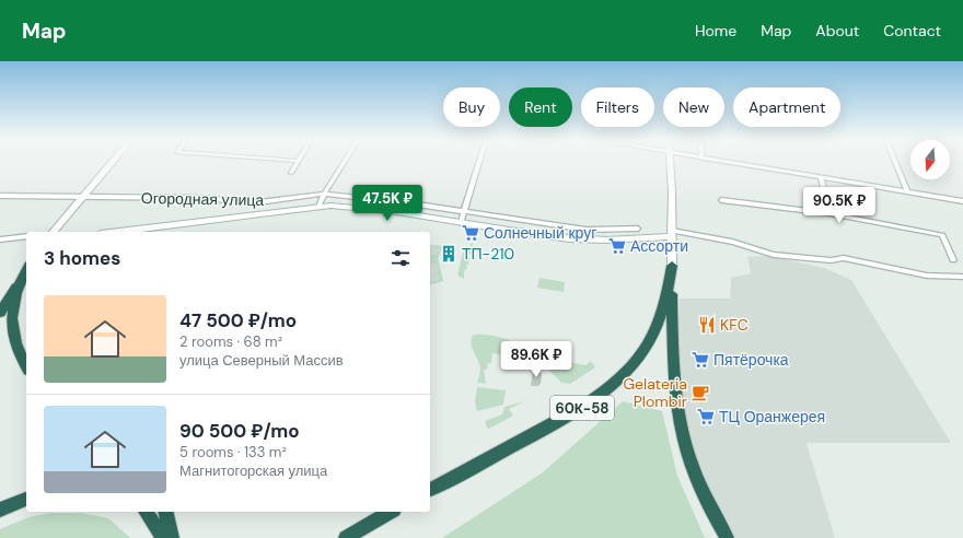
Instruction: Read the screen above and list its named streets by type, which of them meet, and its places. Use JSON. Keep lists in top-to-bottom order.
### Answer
{
  "streets": {
    "highway": ["60К-58"],
    "street": ["Огородная улица"]
  },
  "places": {
    "supermarket": [
      "Солнечный круг",
      "Ассорти",
      "Пятёрочка",
      "ТЦ Оранжерея"
    ],
    "building": ["ТП-210"],
    "restaurant": ["KFC"],
    "cafe": ["Gelateria Plombir"]
  },
  "north": "bottom",
  "page": {
    "header": "Map",
    "nav": [
      "Home",
      "Map",
      "About",
      "Contact"
    ],
    "chip": [
      "Buy",
      "Rent",
      "Filters",
      "New",
      "Apartment"
    ],
    "price": ["47.5K ₽", "90.5K ₽", "89.6K ₽"],
    "heading": "3 homes",
    "list": [
      {
        "name": "47 500 ₽/mo",
        "note": "2 rooms · 68 m² · улица Северный Массив"
      },
      {
        "name": "90 500 ₽/mo",
        "note": "5 rooms · 133 m² · Магнитогорская улица"
      }
    ]
  }
}
